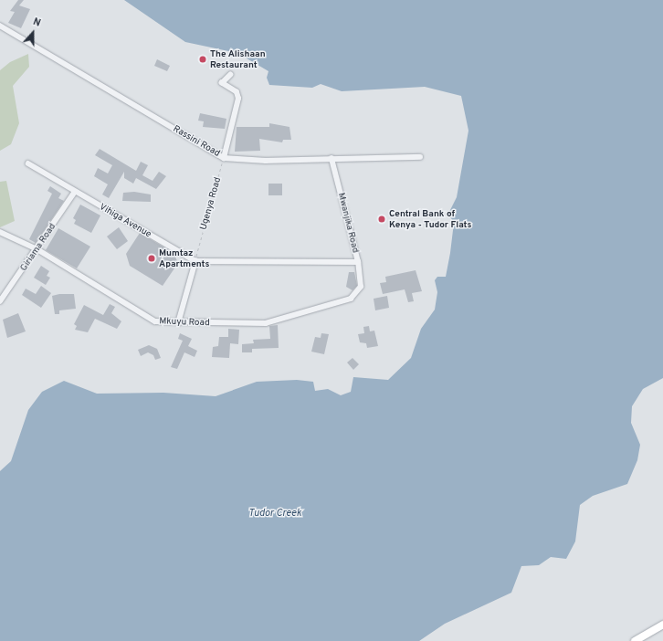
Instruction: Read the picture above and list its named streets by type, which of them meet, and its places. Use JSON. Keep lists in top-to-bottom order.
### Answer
{
  "streets": {
    "street": [
      "Rassini Road",
      "Vihiga Avenue",
      "Mwanjika Road",
      "Giriama Road",
      "Mkuyu Road"
    ],
    "path": ["Ugenya Road"]
  },
  "crossings": [
    ["Rassini Road", "Ugenya Road"],
    ["Rassini Road", "Mwanjika Road"],
    ["Ugenya Road", "Vihiga Avenue"],
    ["Vihiga Avenue", "Mwanjika Road"],
    ["Vihiga Avenue", "Giriama Road"],
    ["Mwanjika Road", "Mkuyu Road"],
    ["Giriama Road", "Mkuyu Road"]
  ],
  "water": ["Tudor Creek"],
  "places": ["The Alishaan Restaurant", "Central Bank of Kenya - Tudor Flats", "Mumtaz Apartments"],
  "north": "top"
}
